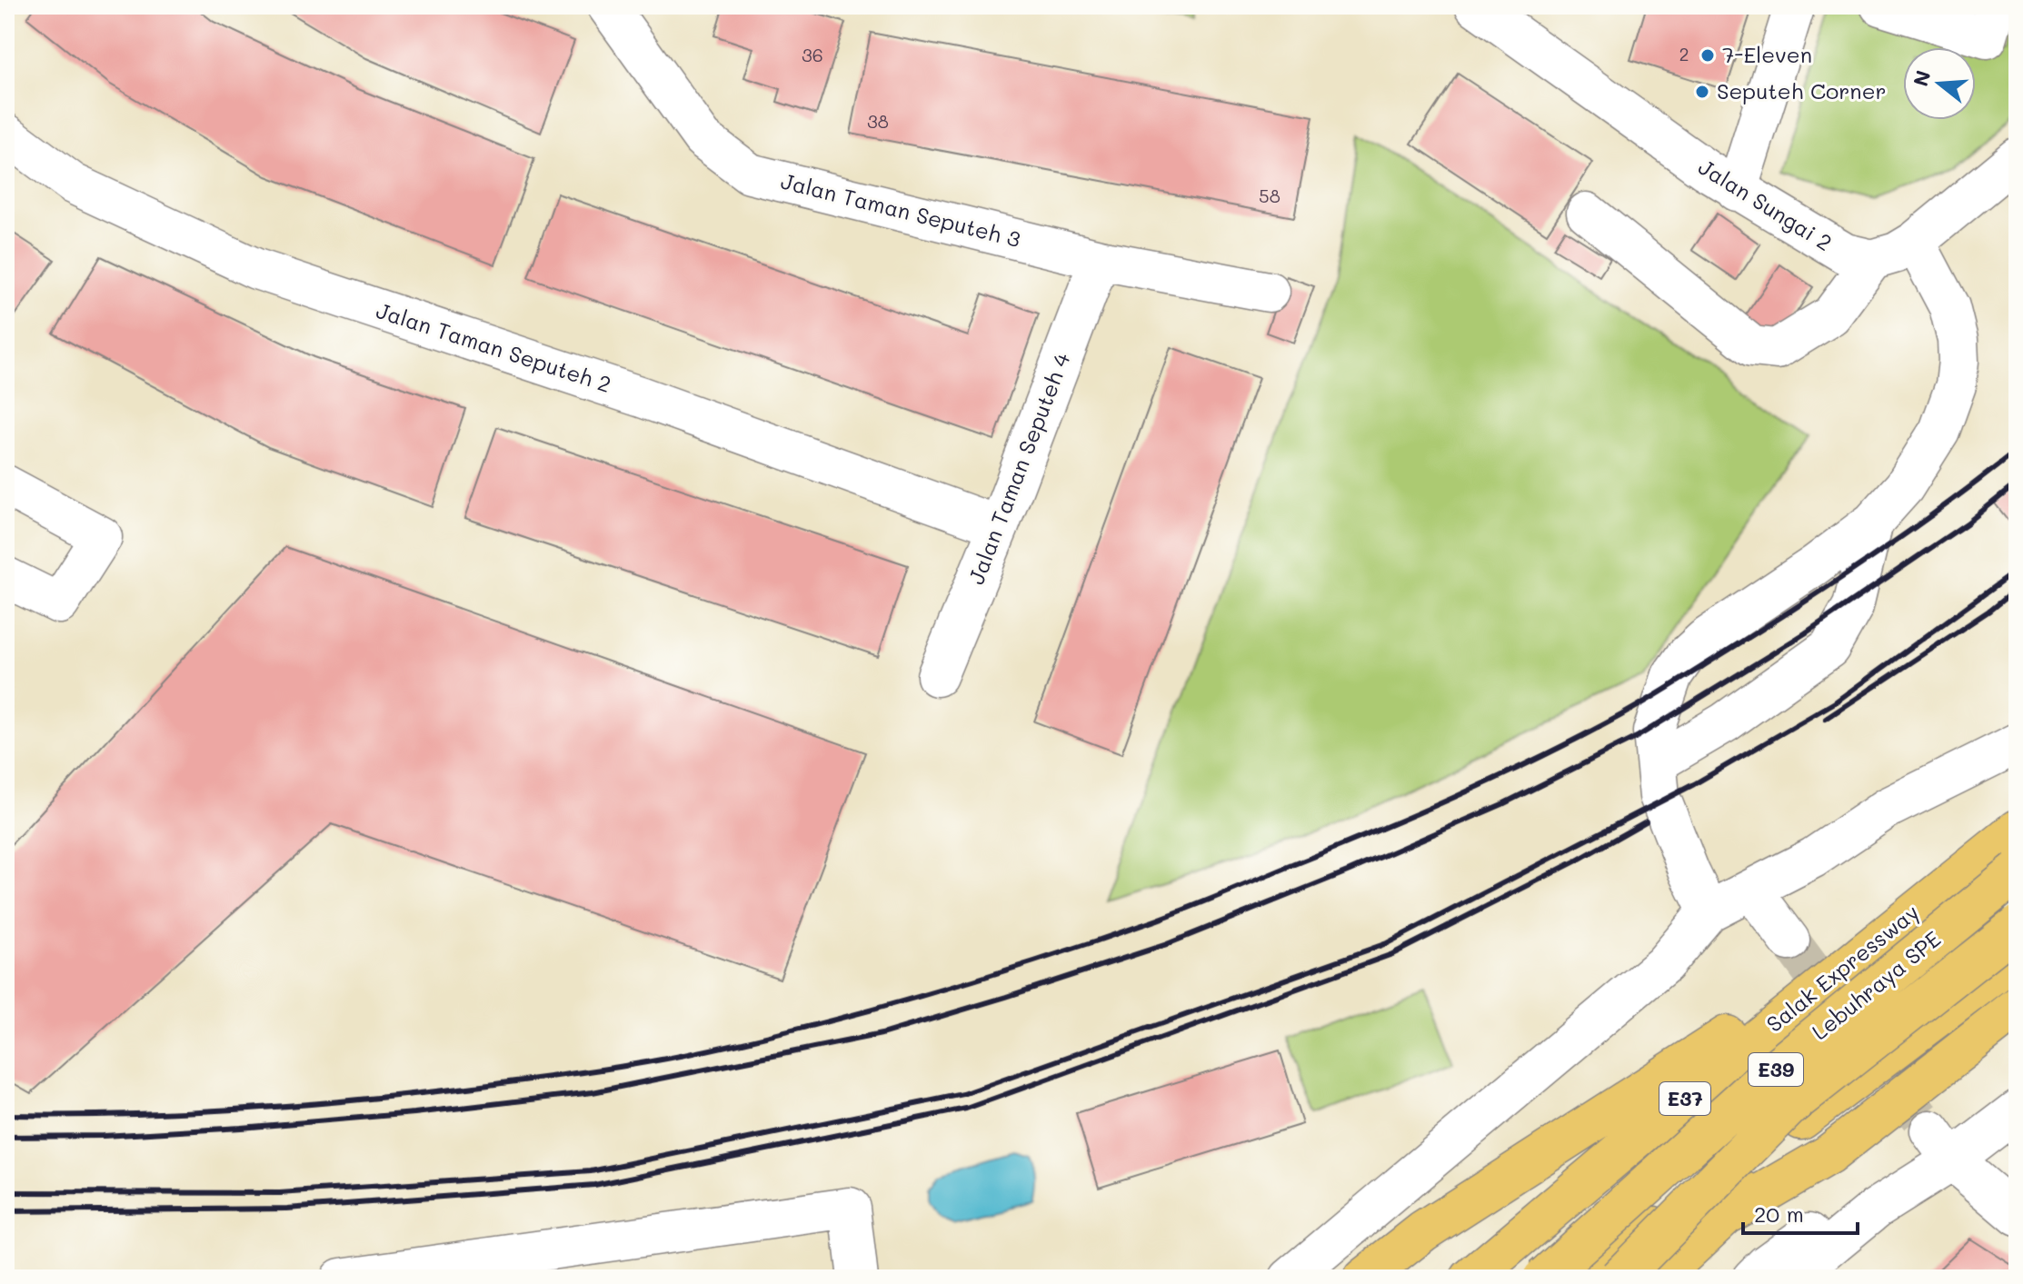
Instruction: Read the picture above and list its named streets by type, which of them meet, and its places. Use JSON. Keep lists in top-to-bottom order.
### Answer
{
  "streets": {
    "highway": [
      "Salak Expressway",
      "Lebuhraya SPE",
      "E39",
      "E37"
    ],
    "street": [
      "Jalan Sungai 2",
      "Jalan Taman Seputeh 3",
      "Jalan Taman Seputeh 2",
      "Jalan Taman Seputeh 4"
    ]
  },
  "crossings": [
    ["Jalan Taman Seputeh 3", "Jalan Taman Seputeh 4"],
    ["Jalan Taman Seputeh 2", "Jalan Taman Seputeh 4"]
  ],
  "places": ["7-Eleven", "Seputeh Corner"],
  "house_numbers": [
    "2",
    "36",
    "38",
    "58"
  ],
  "scale_bar": "20 m",
  "north": "left"
}
